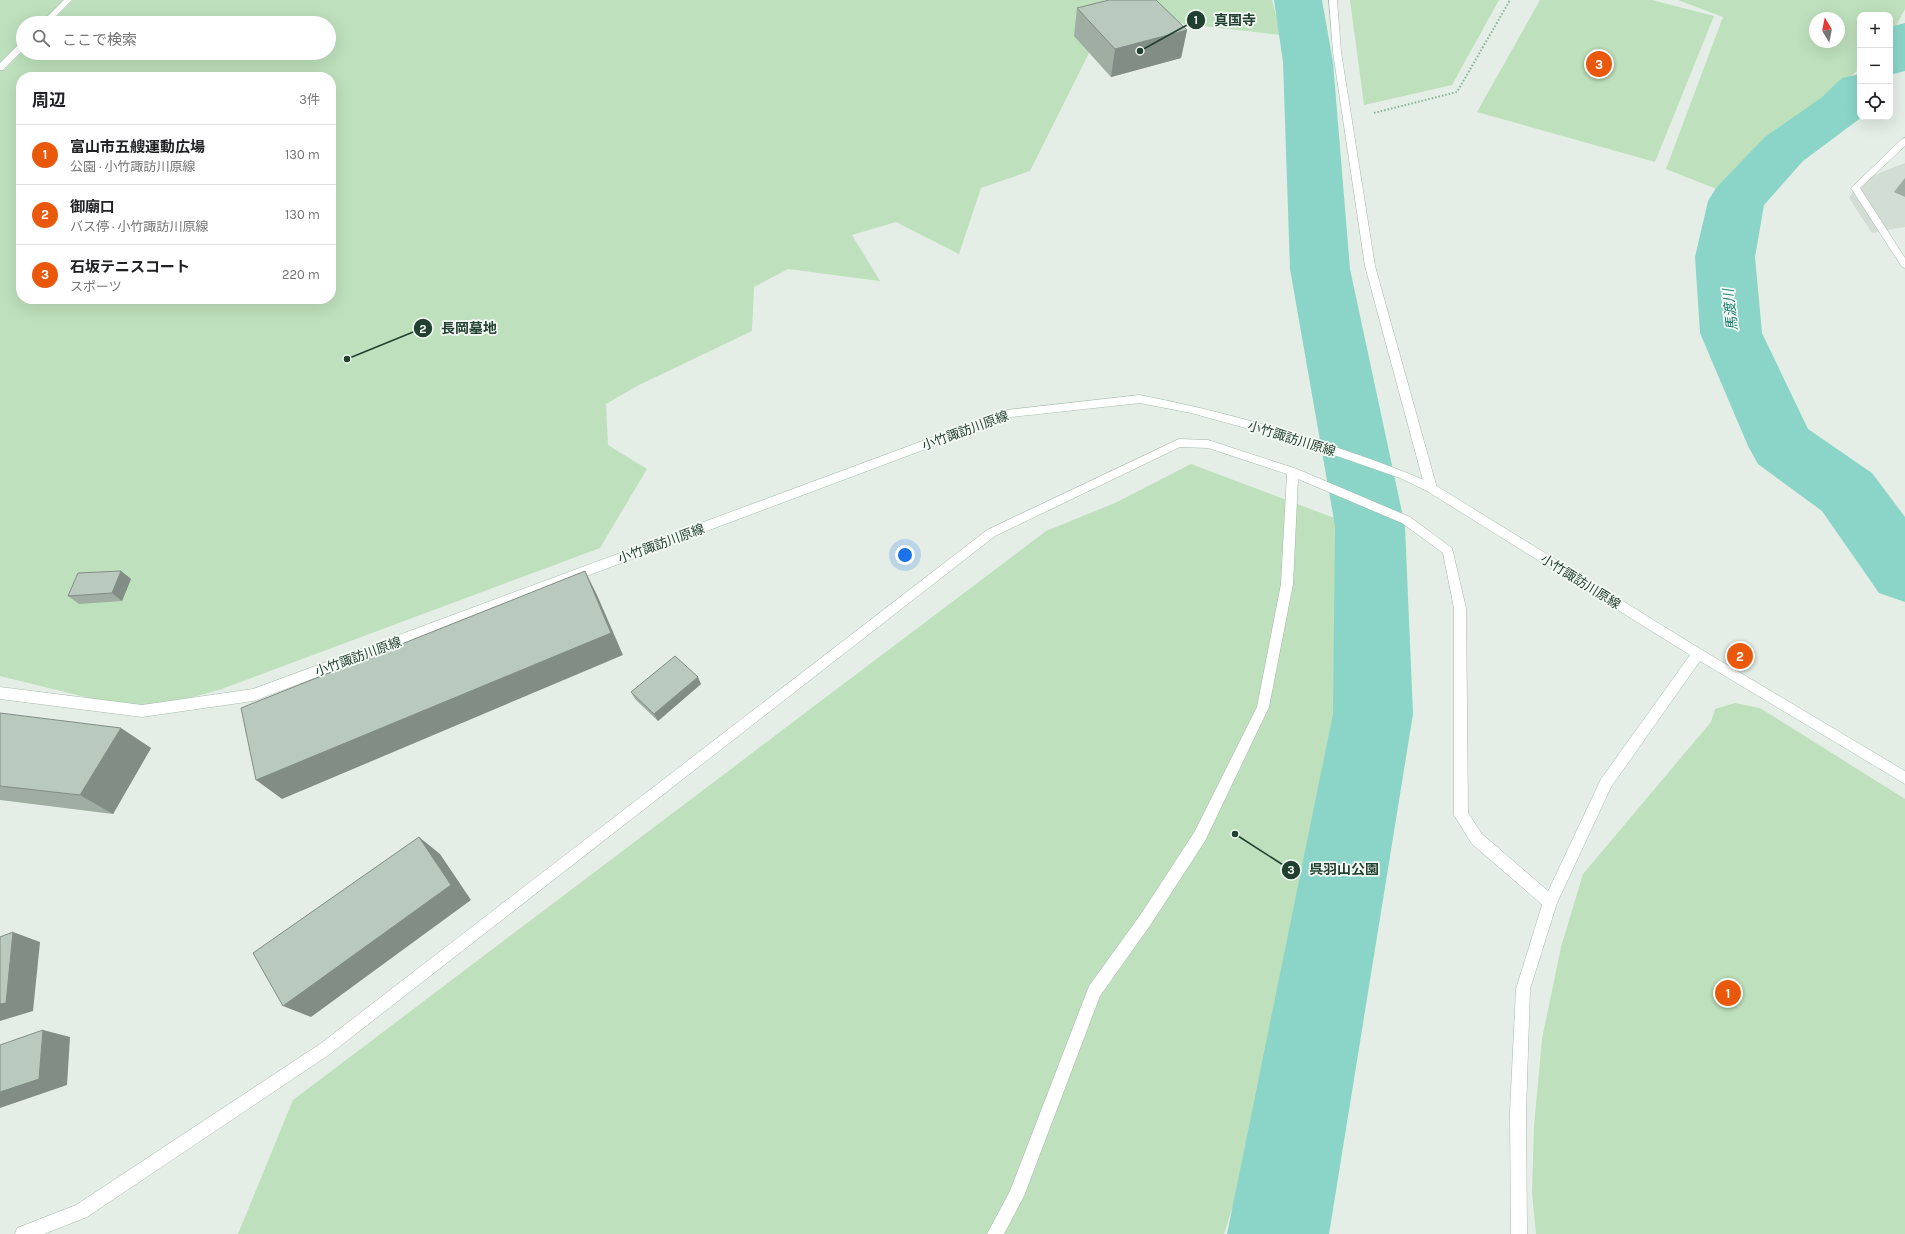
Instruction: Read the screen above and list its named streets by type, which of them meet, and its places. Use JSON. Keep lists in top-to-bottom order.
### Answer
{
  "streets": {
    "street": ["小竹諏訪川原線"]
  },
  "water": ["馬渡川"],
  "places": ["真国寺", "長岡墓地", "呉羽山公園"],
  "north": "top",
  "page": {
    "map_buttons": ["+", "−"],
    "search": "ここで検索",
    "pins": ["3", "2", "1"],
    "heading": ["周辺", "3件"],
    "list": [
      {
        "mark": "1",
        "name": "富山市五艘運動広場",
        "note": "公園 · 小竹諏訪川原線",
        "value": "130 m"
      },
      {
        "mark": "2",
        "name": "御廟口",
        "note": "バス停 · 小竹諏訪川原線",
        "value": "130 m"
      },
      {
        "mark": "3",
        "name": "石坂テニスコート",
        "note": "スポーツ",
        "value": "220 m"
      }
    ]
  }
}
